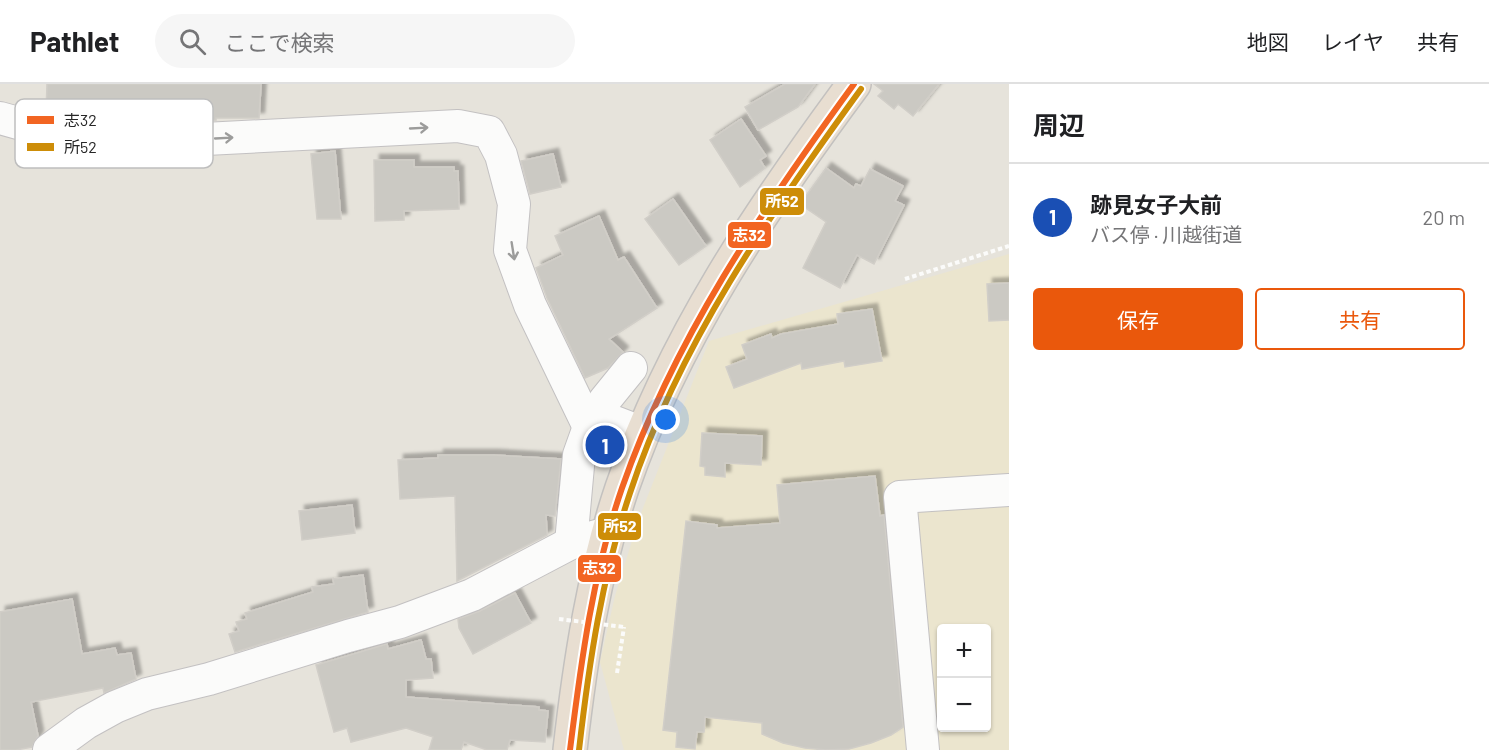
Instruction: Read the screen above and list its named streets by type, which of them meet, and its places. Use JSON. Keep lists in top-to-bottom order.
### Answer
{
  "lines": ["transit line 志32", "transit line 所52"],
  "legend": ["志32", "所52"],
  "page": {
    "header": "Pathlet",
    "search": "ここで検索",
    "nav": ["地図", "レイヤ", "共有"],
    "heading": "周辺",
    "list": [
      {
        "mark": "1",
        "name": "跡見女子大前",
        "note": "バス停 · 川越街道",
        "value": "20 m"
      }
    ],
    "buttons": ["保存", "共有"],
    "pins": "1",
    "map_buttons": ["+", "−"]
  }
}
